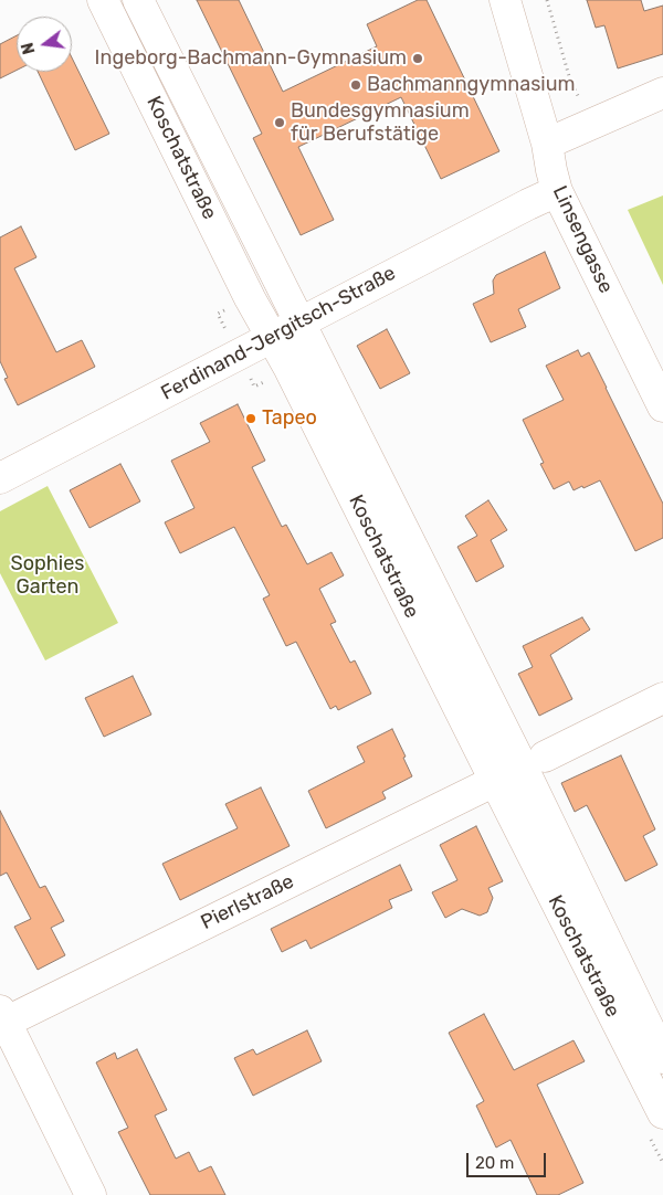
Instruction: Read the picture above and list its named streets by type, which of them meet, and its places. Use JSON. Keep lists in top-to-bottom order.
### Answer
{
  "streets": {
    "main road": [
      "Koschatstraße",
      "Linsengasse",
      "Ferdinand-Jergitsch-Straße",
      "Pierlstraße"
    ]
  },
  "crossings": [
    ["Koschatstraße", "Ferdinand-Jergitsch-Straße"],
    ["Koschatstraße", "Pierlstraße"],
    ["Linsengasse", "Ferdinand-Jergitsch-Straße"]
  ],
  "parks": ["Sophies Garten"],
  "places": [
    "Ingeborg-Bachmann-Gymnasium",
    "Bachmanngymnasium",
    "Bundesgymnasium für Berufstätige",
    "Tapeo"
  ],
  "scale_bar": "20 m",
  "north": "left"
}
